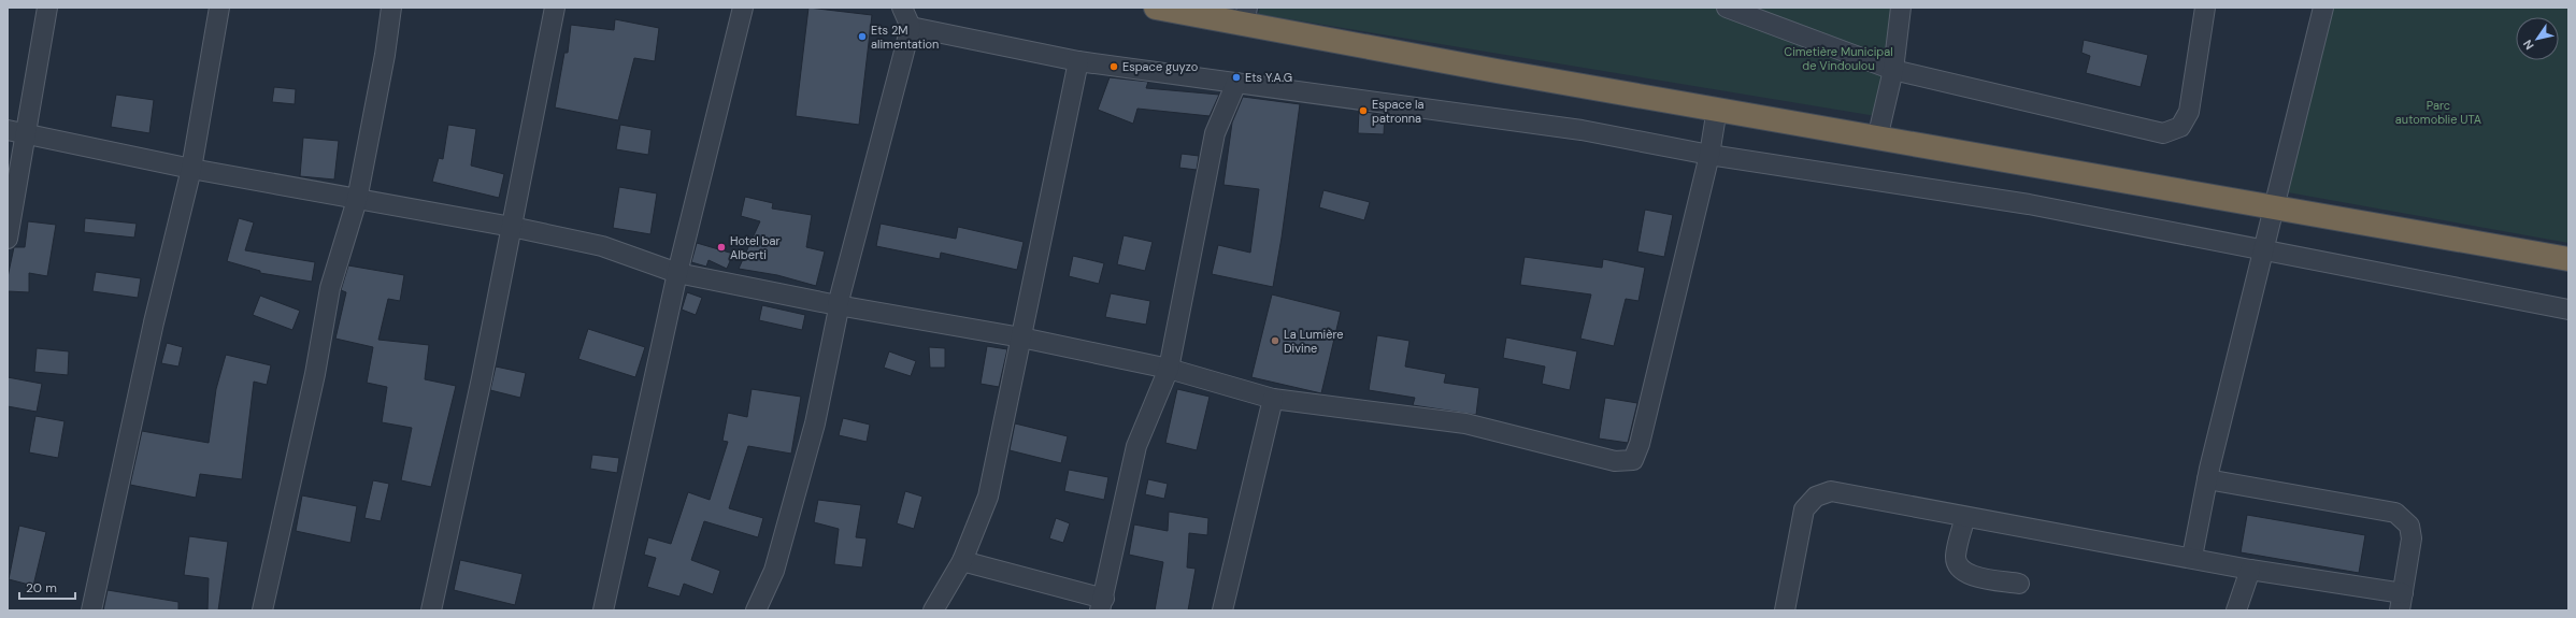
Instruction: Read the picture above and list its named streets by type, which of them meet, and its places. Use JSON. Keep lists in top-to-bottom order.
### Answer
{
  "parks": ["Cimetière Municipal de Vindoulou", "Parc automoblie UTA"],
  "places": [
    "Ets 2M alimentation",
    "Espace guyzo",
    "Ets Y.A.G",
    "Espace la patronna",
    "Hotel bar Alberti",
    "La Lumière Divine"
  ],
  "scale_bar": "20 m",
  "north": "bottom left"
}
